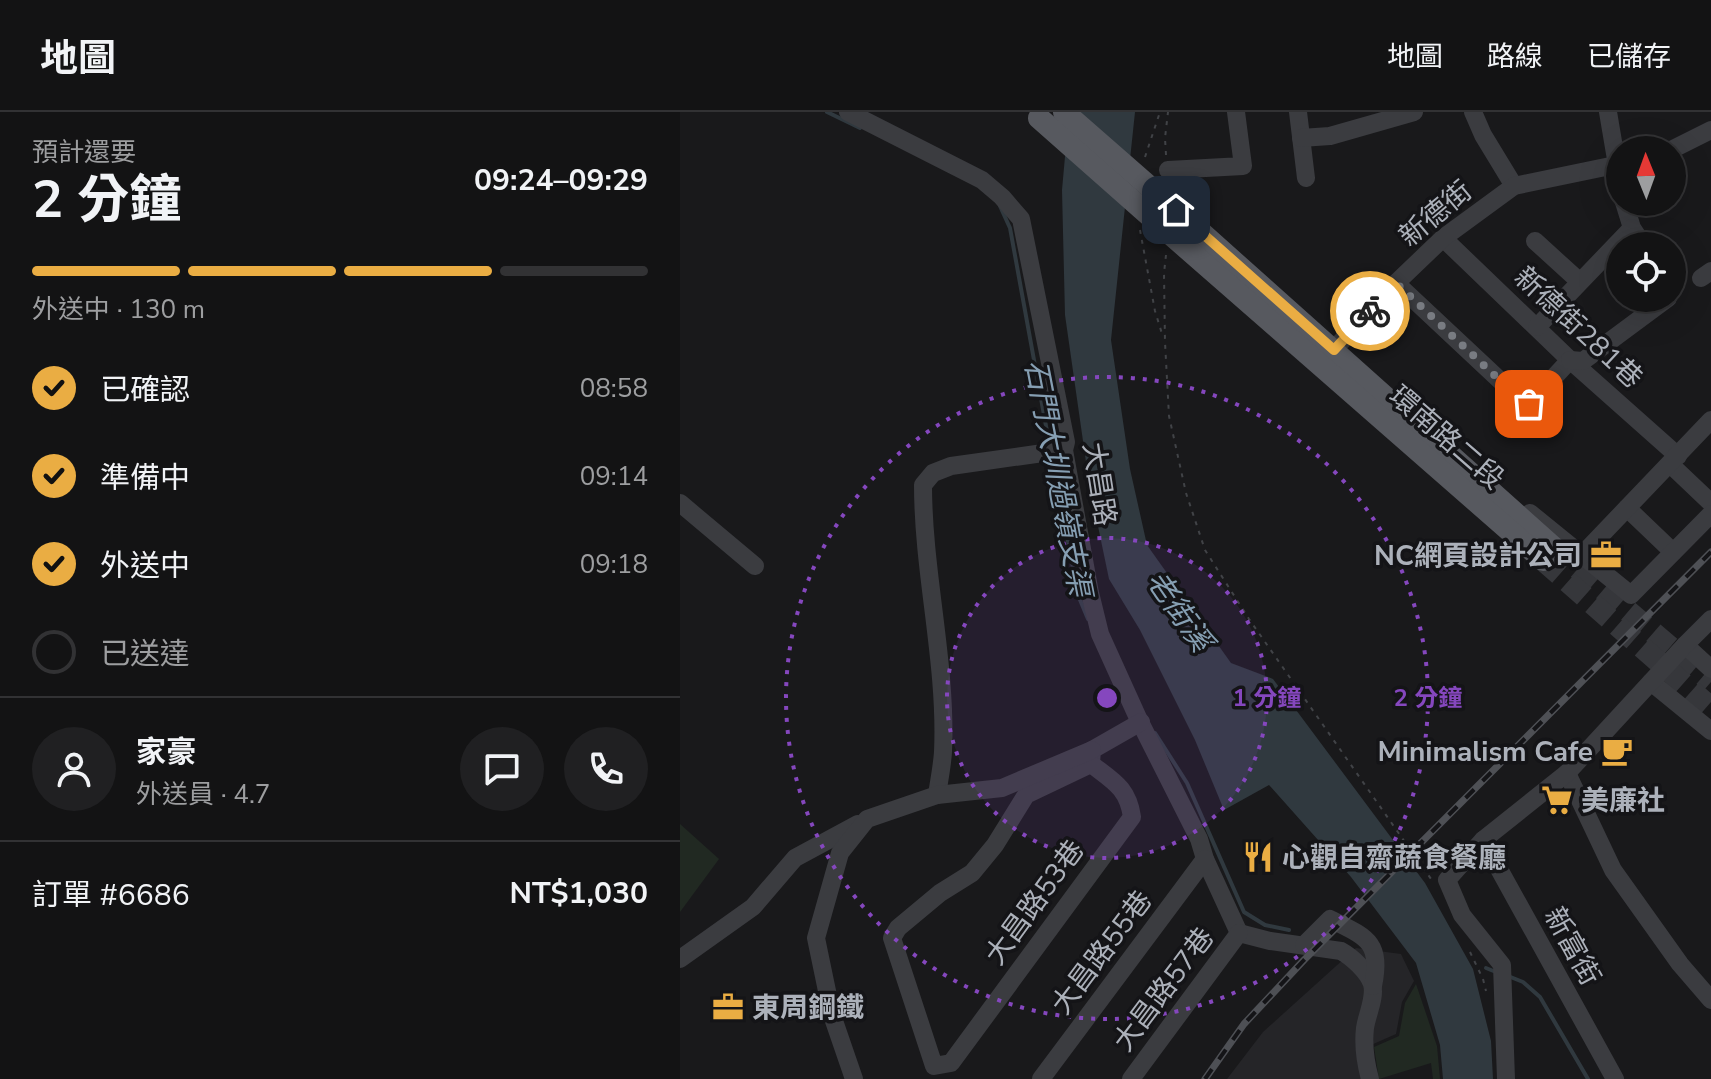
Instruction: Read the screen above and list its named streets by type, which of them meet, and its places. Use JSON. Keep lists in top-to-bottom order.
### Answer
{
  "streets": {
    "main road": ["環南路二段"],
    "street": [
      "新德街",
      "新德街281巷",
      "大昌路",
      "大昌路53巷",
      "新富街",
      "大昌路55巷",
      "大昌路57巷"
    ]
  },
  "crossings": [
    ["新德街", "新德街281巷"],
    ["新德街", "環南路二段"]
  ],
  "water": ["石門大圳過嶺支渠", "老街溪"],
  "places": {
    "office": ["NC網頁設計公司", "東周鋼鐵"],
    "cafe": ["Minimalism Cafe"],
    "supermarket": ["美廉社"],
    "restaurant": ["心觀自齋蔬食餐廳"]
  },
  "north": "top",
  "page": {
    "header": "地圖",
    "nav": ["地圖", "路線", "已儲存"],
    "heading": ["2 分鐘", "預計還要", "09:24–09:29"],
    "panel": [
      "家豪",
      "外送員 · 4.7",
      "訂單 #6686",
      "NT$1,030"
    ],
    "bar": "外送中 · 130 m",
    "list": [
      ["已確認", "08:58"],
      ["準備中", "09:14"],
      ["外送中", "09:18"],
      "已送達"
    ]
  },
  "rings": ["1 分鐘", "2 分鐘"]
}
